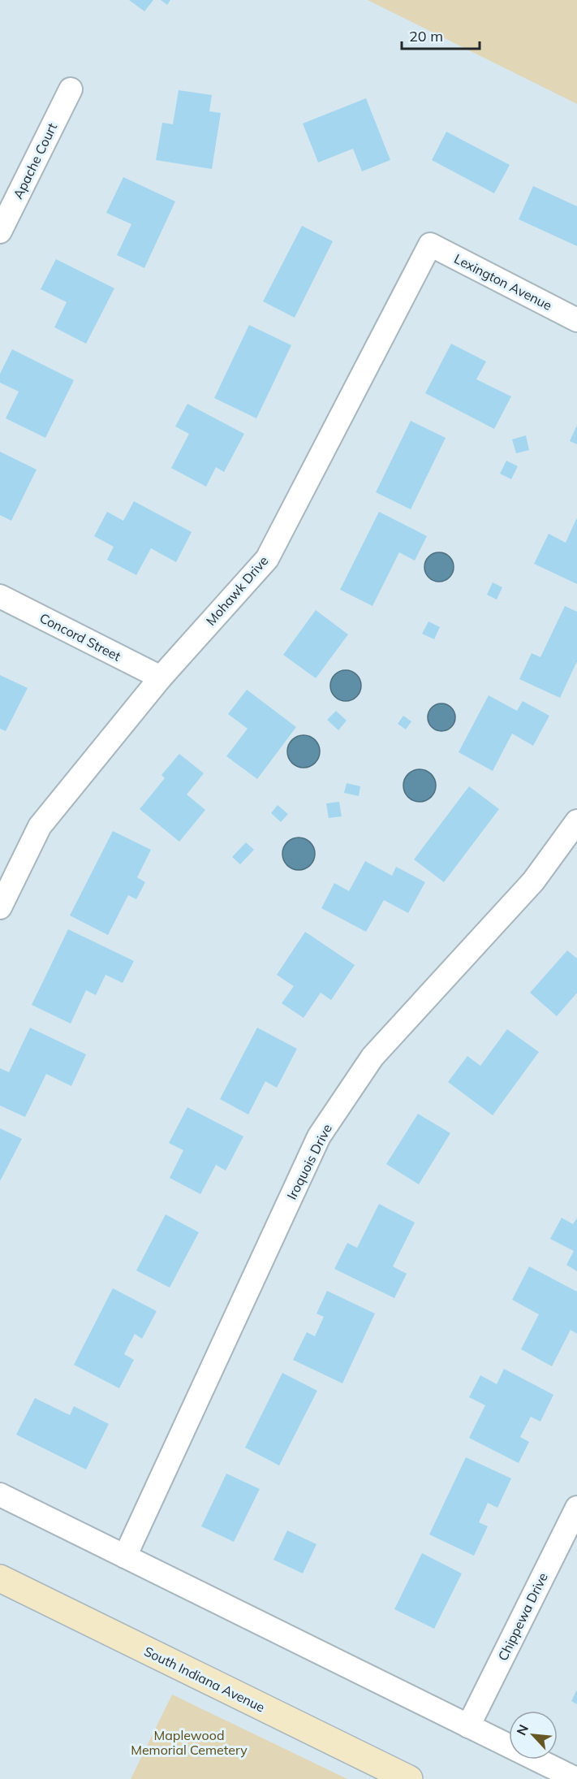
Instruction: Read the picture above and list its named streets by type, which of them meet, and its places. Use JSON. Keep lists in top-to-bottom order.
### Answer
{
  "streets": {
    "main road": ["South Indiana Avenue"],
    "street": [
      "Apache Court",
      "Lexington Avenue",
      "Mohawk Drive",
      "Concord Street",
      "Iroquois Drive",
      "Chippewa Drive"
    ]
  },
  "crossings": [
    ["Lexington Avenue", "Mohawk Drive"],
    ["Mohawk Drive", "Concord Street"]
  ],
  "parks": ["Maplewood Memorial Cemetery"],
  "scale_bar": "20 m",
  "north": "top left"
}
